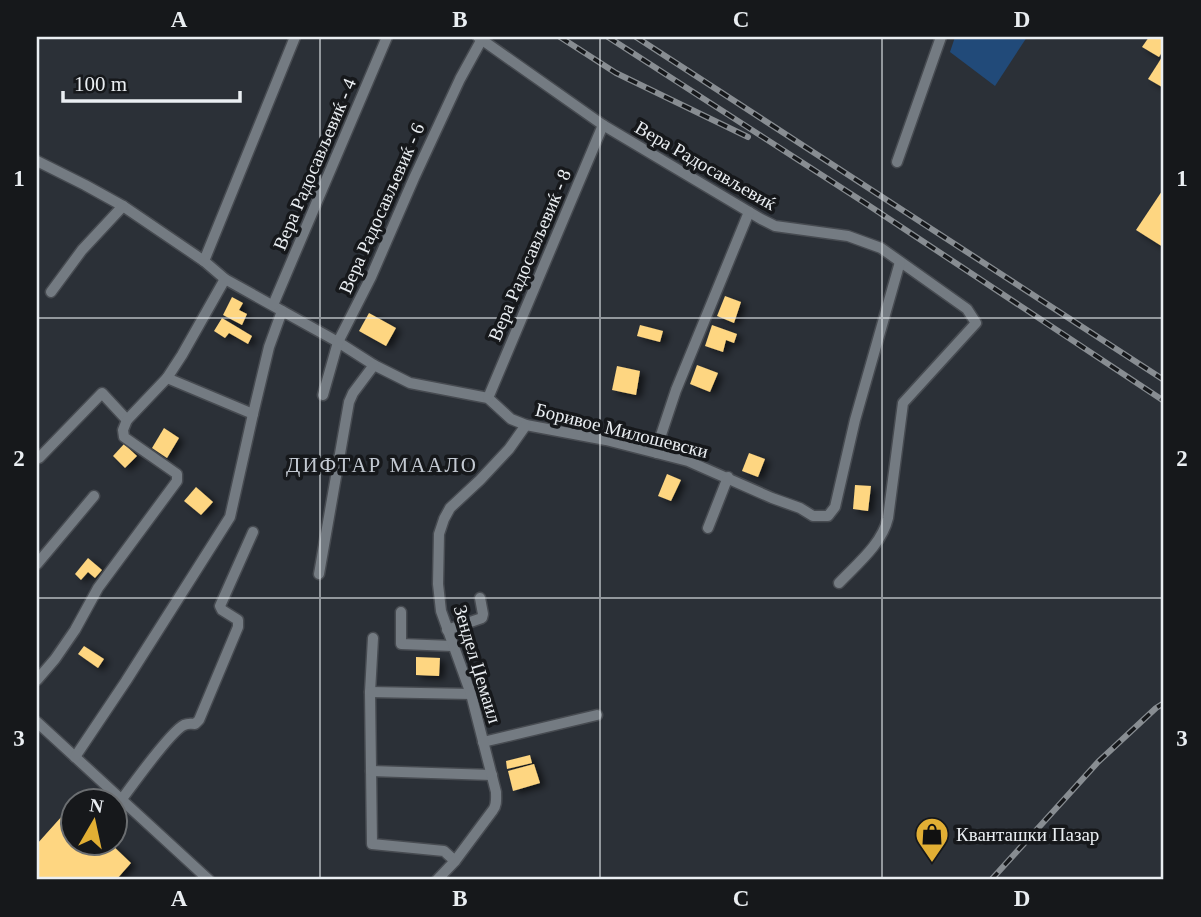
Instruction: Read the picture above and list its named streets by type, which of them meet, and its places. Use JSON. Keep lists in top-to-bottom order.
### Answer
{
  "streets": {
    "street": [
      "Вера Радосављевиќ - 4",
      "Вера Радосављевиќ",
      "Вера Радосављевиќ - 6",
      "Вера Радосављевиќ - 8",
      "Боривое Милошевски",
      "Зендел Џемаил"
    ]
  },
  "crossings": [
    ["Вера Радосављевиќ - 4", "Боривое Милошевски"],
    ["Вера Радосављевиќ", "Вера Радосављевиќ - 6"],
    ["Вера Радосављевиќ", "Вера Радосављевиќ - 8"],
    ["Вера Радосављевиќ", "Боривое Милошевски"],
    ["Вера Радосављевиќ - 6", "Боривое Милошевски"],
    ["Вера Радосављевиќ - 8", "Боривое Милошевски"],
    ["Боривое Милошевски", "Зендел Џемаил"]
  ],
  "districts": ["ДИФТАР МААЛО"],
  "places": {
    "shop": ["Кванташки Пазар"]
  },
  "scale_bar": "100 m",
  "north": "top",
  "grid": {
    "columns": [
      "A",
      "B",
      "C",
      "D"
    ],
    "rows": ["1", "2", "3"]
  }
}
